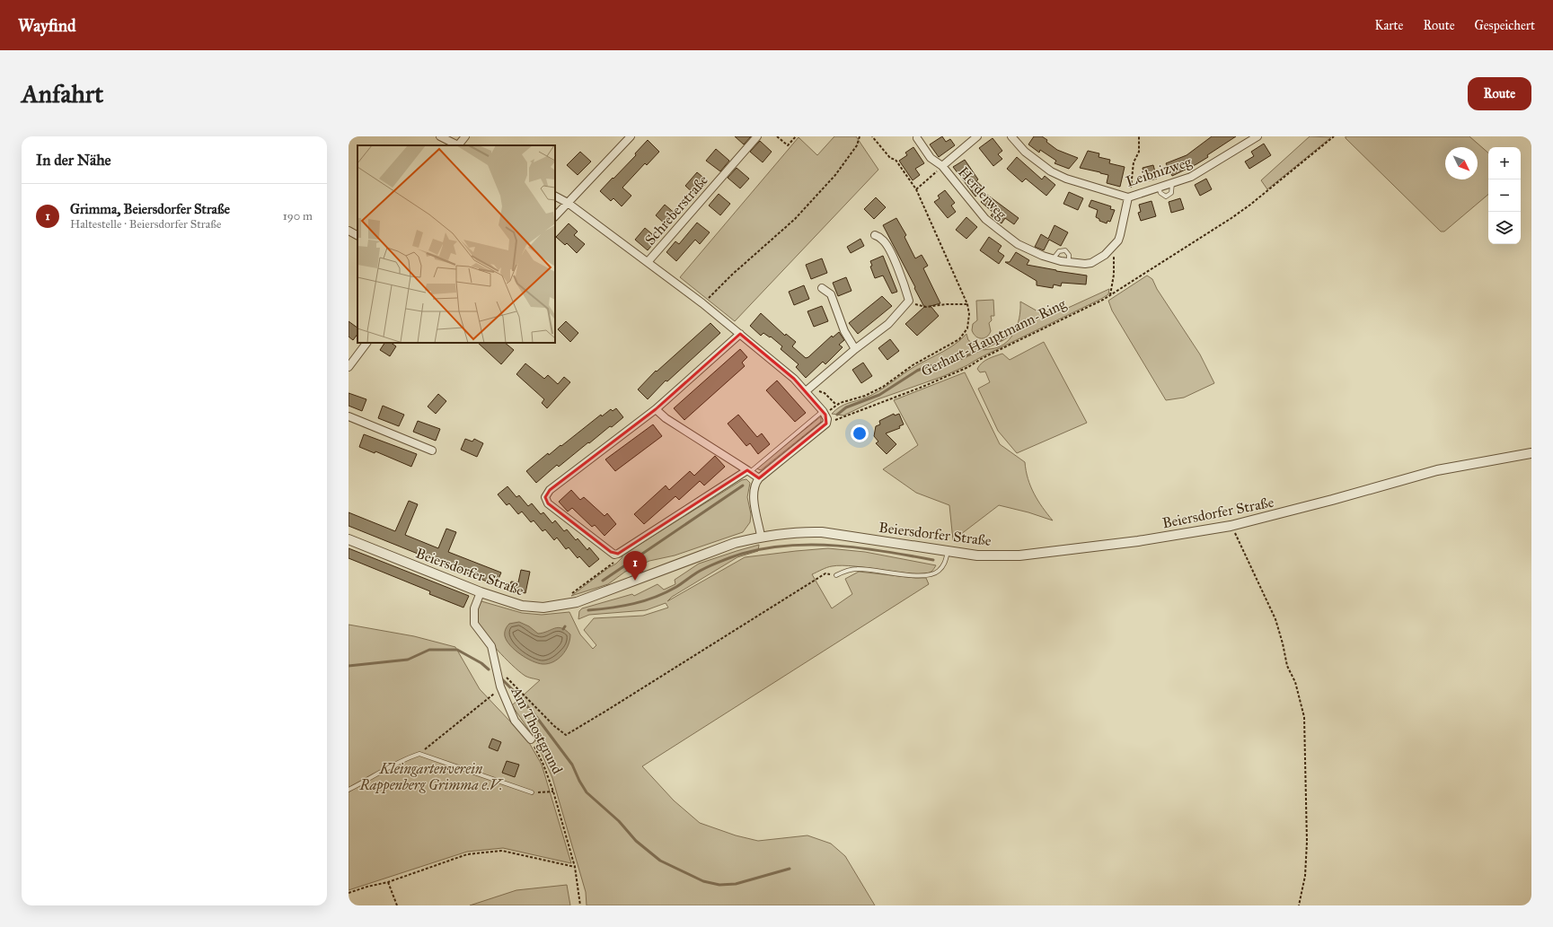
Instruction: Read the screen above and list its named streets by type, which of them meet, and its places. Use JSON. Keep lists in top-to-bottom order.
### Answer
{
  "streets": {
    "street": [
      "Leibnizweg",
      "Herderweg",
      "Schreberstraße",
      "Beiersdorfer Straße",
      "Am Thostgrund"
    ],
    "path": ["Gerhart-Hauptmann-Ring"]
  },
  "crossings": [
    ["Leibnizweg", "Herderweg"],
    ["Beiersdorfer Straße", "Am Thostgrund"]
  ],
  "parks": ["Kleingartenverein Rappenberg Grimma e.V."],
  "north": "bottom right",
  "page": {
    "header": "Wayfind",
    "nav": ["Karte", "Route", "Gespeichert"],
    "buttons": "Route",
    "title": "Anfahrt",
    "heading": "In der Nähe",
    "map_buttons": ["+", "−"],
    "list": [
      {
        "mark": "1",
        "name": "Grimma, Beiersdorfer Straße",
        "note": "Haltestelle · Beiersdorfer Straße",
        "value": "190 m"
      }
    ],
    "pins": "1"
  }
}
